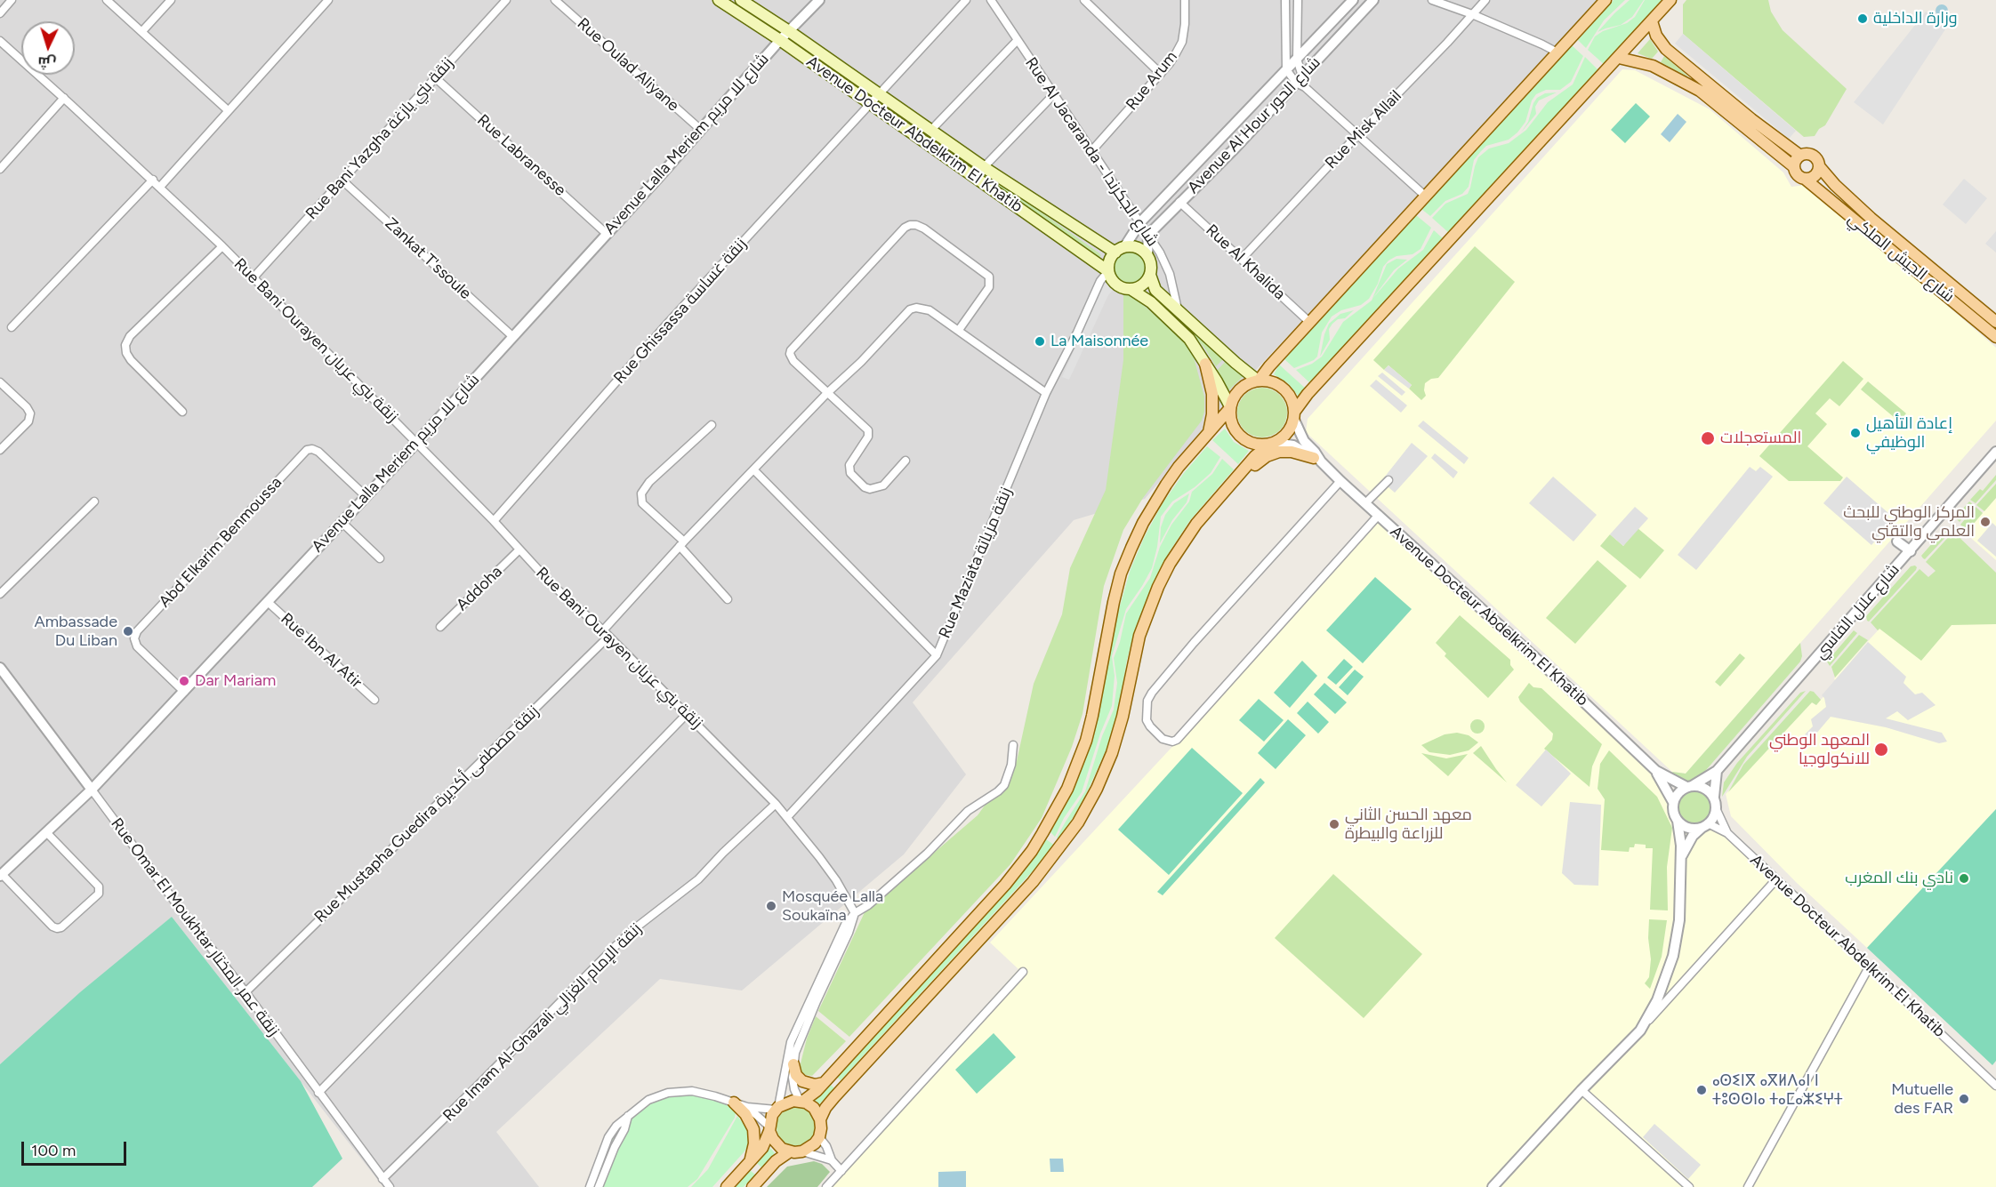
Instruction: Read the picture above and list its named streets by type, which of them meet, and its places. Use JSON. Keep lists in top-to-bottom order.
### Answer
{
  "streets": {
    "main road": ["Avenue Docteur Abdelkrim El Khatib", "شارع الجيش الملكي"],
    "street": [
      "Rue Oulad Aliyane",
      "Rue Arum",
      "Avenue Al Hour شارع الحور",
      "Rue Misk Allail",
      "Rue Bani Yazgha زنقة بني يازغة",
      "Avenue Lalla Meriem شارع للا مريم",
      "Rue Al Jacaranda - شارع الجكرندا",
      "Rue Labranesse",
      "Zankat T'ssoule",
      "Rue Al Khalida",
      "Rue Ghissassa زنقة غساسة",
      "Rue Bani Ourayen زنقة بني عريان",
      "Abd Elkarim Benmoussa",
      "Rue Maziata زنقة مزياتة",
      "Addoha",
      "شارع علال الفاسي",
      "Rue Ibn Al Atir",
      "Rue Mustapha Guedira زنقة مصطفى أكديرة",
      "Rue Omar El Moukhtar زنقة عمر المختار",
      "Rue Imam Al-Ghazali زنقة الإمام الغزالي"
    ]
  },
  "crossings": [
    ["Rue Oulad Aliyane", "Avenue Lalla Meriem شارع للا مريم"],
    ["Rue Arum", "Rue Al Jacaranda - شارع الجكرندا"],
    ["Avenue Al Hour شارع الحور", "Avenue Docteur Abdelkrim El Khatib"],
    ["Avenue Al Hour شارع الحور", "Rue Al Jacaranda - شارع الجكرندا"],
    ["Avenue Al Hour شارع الحور", "Rue Al Khalida"],
    ["Avenue Al Hour شارع الحور", "Rue Maziata زنقة مزياتة"],
    ["Rue Misk Allail", "Rue Al Khalida"],
    ["Avenue Docteur Abdelkrim El Khatib", "Avenue Lalla Meriem شارع للا مريم"],
    ["Avenue Docteur Abdelkrim El Khatib", "Rue Ghissassa زنقة غساسة"],
    ["Avenue Docteur Abdelkrim El Khatib", "Rue Maziata زنقة مزياتة"],
    ["Rue Bani Yazgha زنقة بني يازغة", "Rue Labranesse"],
    ["Rue Bani Yazgha زنقة بني يازغة", "Zankat T'ssoule"],
    ["Rue Bani Yazgha زنقة بني يازغة", "Rue Bani Ourayen زنقة بني عريان"],
    ["Avenue Lalla Meriem شارع للا مريم", "Rue Labranesse"],
    ["Avenue Lalla Meriem شارع للا مريم", "Zankat T'ssoule"],
    ["Avenue Lalla Meriem شارع للا مريم", "Rue Bani Ourayen زنقة بني عريان"],
    ["Avenue Lalla Meriem شارع للا مريم", "Abd Elkarim Benmoussa"],
    ["Avenue Lalla Meriem شارع للا مريم", "Rue Ibn Al Atir"],
    ["Avenue Lalla Meriem شارع للا مريم", "Rue Omar El Moukhtar زنقة عمر المختار"],
    ["Rue Ghissassa زنقة غساسة", "Rue Bani Ourayen زنقة بني عريان"],
    ["Rue Bani Ourayen زنقة بني عريان", "Rue Maziata زنقة مزياتة"],
    ["Rue Bani Ourayen زنقة بني عريان", "Addoha"],
    ["Rue Bani Ourayen زنقة بني عريان", "Rue Mustapha Guedira زنقة مصطفى أكديرة"],
    ["Rue Bani Ourayen زنقة بني عريان", "Rue Imam Al-Ghazali زنقة الإمام الغزالي"],
    ["Rue Maziata زنقة مزياتة", "Rue Mustapha Guedira زنقة مصطفى أكديرة"],
    ["Rue Mustapha Guedira زنقة مصطفى أكديرة", "Rue Omar El Moukhtar زنقة عمر المختار"],
    ["Rue Omar El Moukhtar زنقة عمر المختار", "Rue Imam Al-Ghazali زنقة الإمام الغزالي"]
  ],
  "places": [
    "وزارة الداخلية",
    "La Maisonnée",
    "إعادة التأهيل الوظيفي",
    "المستعجلات",
    "المركز الوطني للبحث العلمي والتقني",
    "Ambassade Du Liban",
    "Dar Mariam",
    "المعهد الوطني للانكولوجيا",
    "معهد الحسن الثاني للزراعة والبيطرة",
    "نادي بنك المغرب",
    "Mosquée Lalla Soukaïna",
    "ⴰⵙⵉⵏⴳ ⴰⴳⵍⴷⴰⵏ ⵏ ⵜⵓⵙⵙⵏⴰ ⵜⴰⵎⴰⵣⵉⵖⵜ",
    "Mutuelle des FAR"
  ],
  "scale_bar": "100 m",
  "north": "bottom"
}
